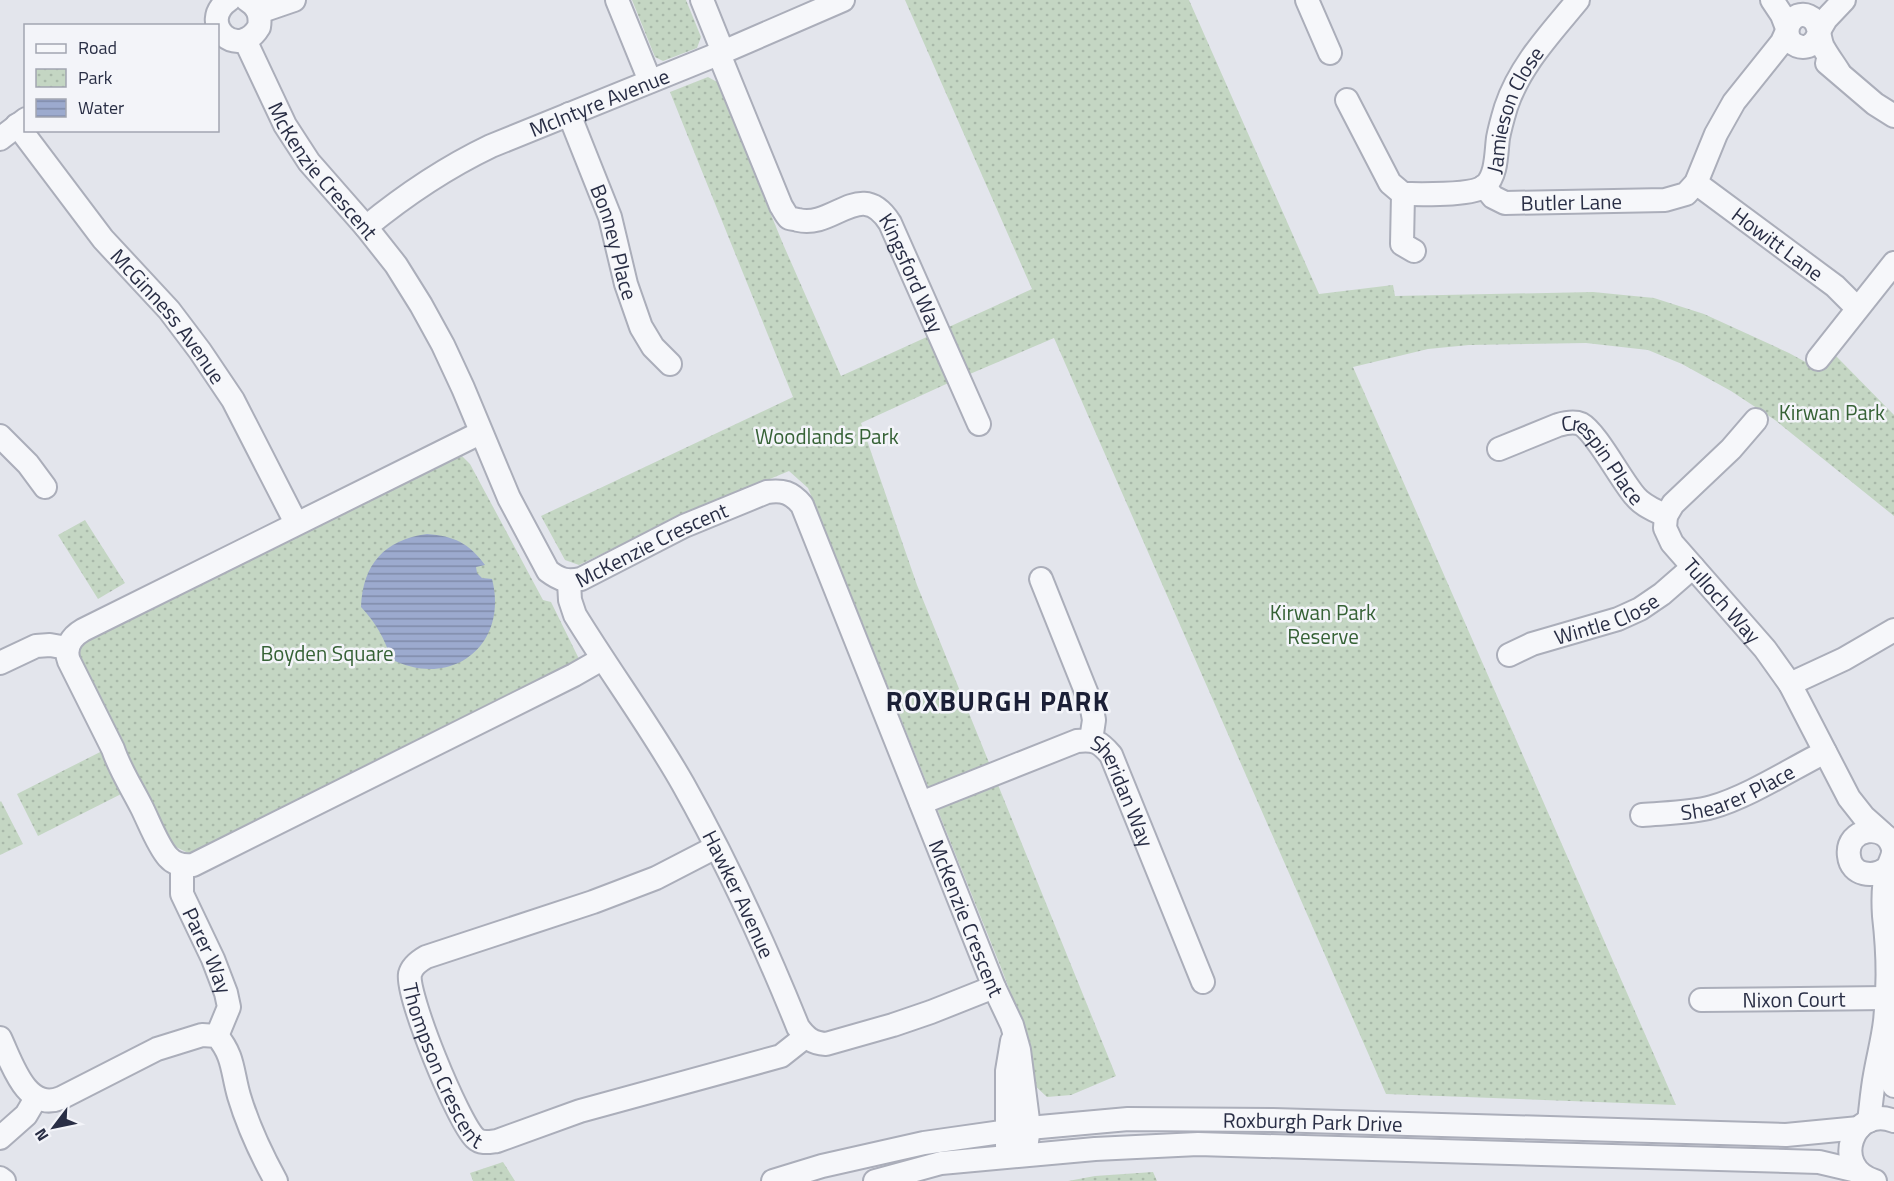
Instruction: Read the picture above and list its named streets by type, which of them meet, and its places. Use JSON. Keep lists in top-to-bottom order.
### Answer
{
  "streets": {
    "street": [
      "McIntyre Avenue",
      "Jamieson Close",
      "McKenzie Crescent",
      "Butler Lane",
      "Bonney Place",
      "Howitt Lane",
      "Kingsford Way",
      "McGinness Avenue",
      "Crespin Place",
      "Tulloch Way",
      "Wintle Close",
      "Shearer Place",
      "Sheridan Way",
      "Hawker Avenue",
      "Parer Way",
      "Nixon Court",
      "Thompson Crescent",
      "Roxburgh Park Drive"
    ]
  },
  "crossings": [
    ["McIntyre Avenue", "McKenzie Crescent"],
    ["McIntyre Avenue", "Bonney Place"],
    ["McIntyre Avenue", "Kingsford Way"],
    ["Jamieson Close", "Butler Lane"],
    ["McKenzie Crescent", "Sheridan Way"],
    ["McKenzie Crescent", "Hawker Avenue"],
    ["McKenzie Crescent", "Roxburgh Park Drive"],
    ["Butler Lane", "Howitt Lane"],
    ["Crespin Place", "Tulloch Way"],
    ["Tulloch Way", "Wintle Close"],
    ["Tulloch Way", "Shearer Place"],
    ["Hawker Avenue", "Thompson Crescent"]
  ],
  "districts": ["ROXBURGH PARK"],
  "parks": [
    "Kirwan Park",
    "Woodlands Park",
    "Kirwan Park Reserve",
    "Boyden Square"
  ],
  "legend": ["Road", "Park", "Water"],
  "north": "bottom left"
}
